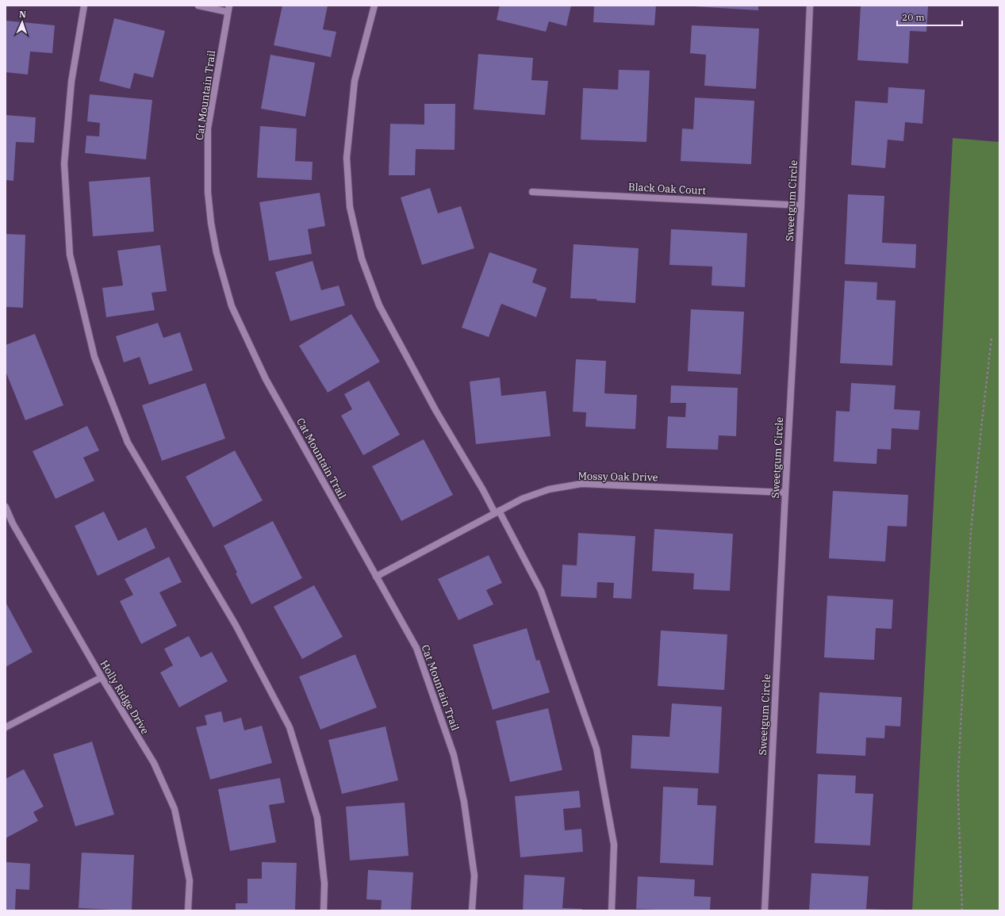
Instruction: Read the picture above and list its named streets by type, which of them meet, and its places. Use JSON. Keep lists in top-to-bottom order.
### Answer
{
  "streets": {
    "street": [
      "Cat Mountain Trail",
      "Black Oak Court",
      "Sweetgum Circle",
      "Mossy Oak Drive",
      "Holly Ridge Drive"
    ]
  },
  "crossings": [
    ["Cat Mountain Trail", "Mossy Oak Drive"],
    ["Black Oak Court", "Sweetgum Circle"],
    ["Sweetgum Circle", "Mossy Oak Drive"]
  ],
  "scale_bar": "20 m",
  "north": "top"
}
